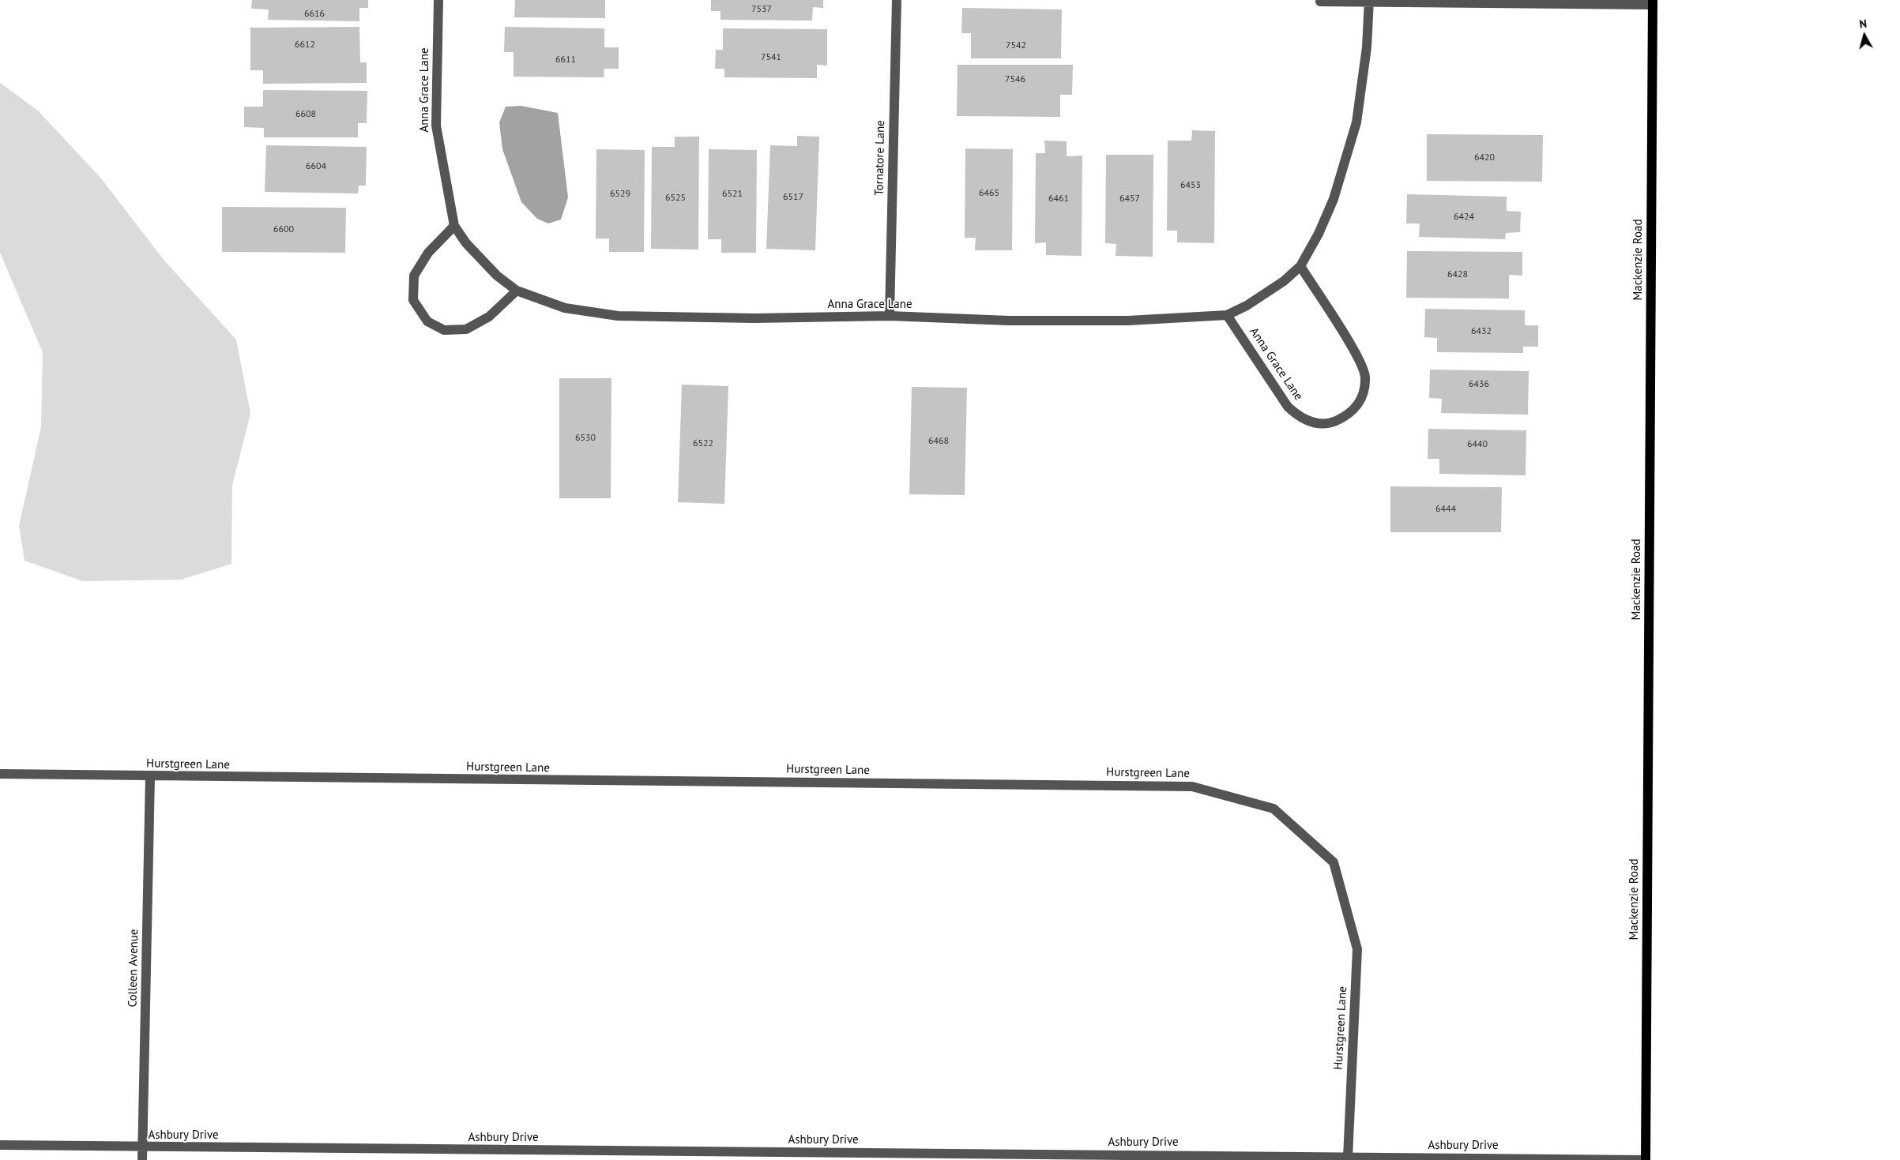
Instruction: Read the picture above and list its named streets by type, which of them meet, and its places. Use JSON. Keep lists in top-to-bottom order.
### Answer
{
  "streets": {
    "main road": ["Mackenzie Road"],
    "street": [
      "Anna Grace Lane",
      "Tornatore Lane",
      "Hurstgreen Lane",
      "Colleen Avenue",
      "Ashbury Drive"
    ]
  },
  "crossings": [
    ["Anna Grace Lane", "Tornatore Lane"],
    ["Mackenzie Road", "Ashbury Drive"],
    ["Hurstgreen Lane", "Colleen Avenue"],
    ["Hurstgreen Lane", "Ashbury Drive"],
    ["Colleen Avenue", "Ashbury Drive"]
  ],
  "house_numbers": [
    "7537",
    "6616",
    "6612",
    "7542",
    "7541",
    "6611",
    "7546",
    "6608",
    "6420",
    "6604",
    "6453",
    "6465",
    "6529",
    "6521",
    "6517",
    "6525",
    "6461",
    "6457",
    "6424",
    "6600",
    "6428",
    "6432",
    "6436",
    "6530",
    "6468",
    "6522",
    "6440",
    "6444"
  ],
  "north": "top"
}
